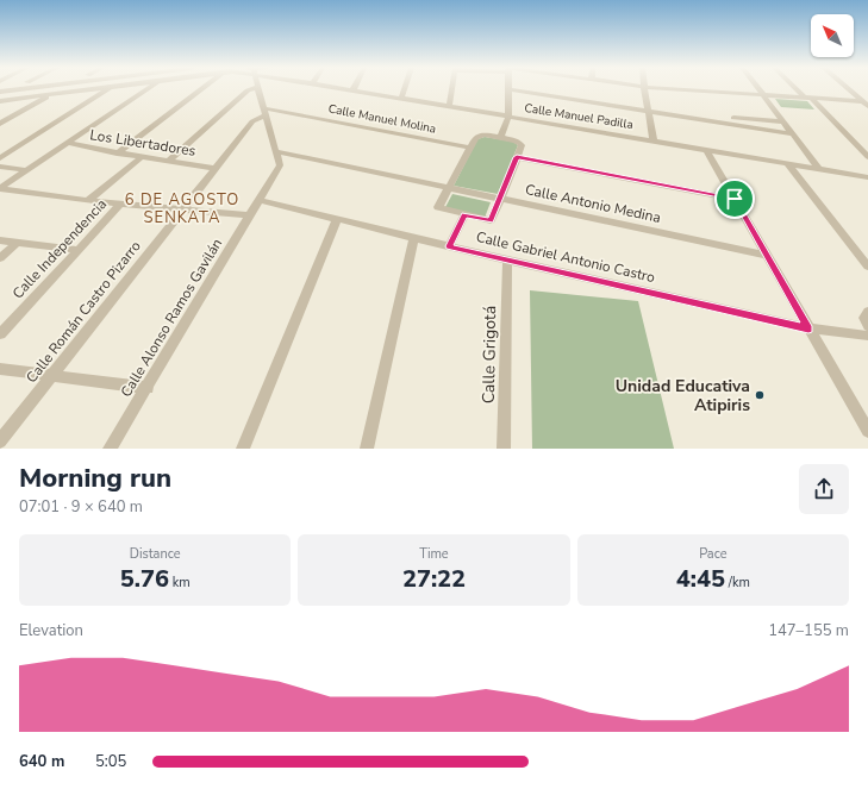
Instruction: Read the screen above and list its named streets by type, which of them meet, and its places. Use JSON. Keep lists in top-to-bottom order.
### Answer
{
  "streets": {
    "street": [
      "Calle Manuel Padilla",
      "Calle Manuel Molina",
      "Los Libertadores",
      "Calle Antonio Medina",
      "Calle Independencia",
      "Calle Gabriel Antonio Castro",
      "Calle Román Castro Pizarro",
      "Calle Alonso Ramos Gavilán",
      "Calle Grigotá"
    ]
  },
  "crossings": [
    ["Calle Manuel Molina", "Calle Román Castro Pizarro"],
    ["Calle Manuel Molina", "Calle Alonso Ramos Gavilán"],
    ["Los Libertadores", "Calle Román Castro Pizarro"],
    ["Calle Antonio Medina", "Calle Alonso Ramos Gavilán"],
    ["Calle Gabriel Antonio Castro", "Calle Alonso Ramos Gavilán"],
    ["Calle Gabriel Antonio Castro", "Calle Grigotá"],
    ["Calle Román Castro Pizarro", "Calle Alonso Ramos Gavilán"]
  ],
  "districts": ["6 DE AGOSTO SENKATA"],
  "places": ["Unidad Educativa Atipiris"],
  "north": "top left",
  "page": {
    "heading": ["Morning run", "07:01 · 9 × 640 m"],
    "stats": [
      ["Distance", "5.76 km"],
      ["Time", "27:22"],
      ["Pace", "4:45 /km"]
    ],
    "chart": ["Elevation", "147–155 m"],
    "list": [
      {
        "name": "640 m",
        "note": "5:05"
      }
    ]
  }
}
